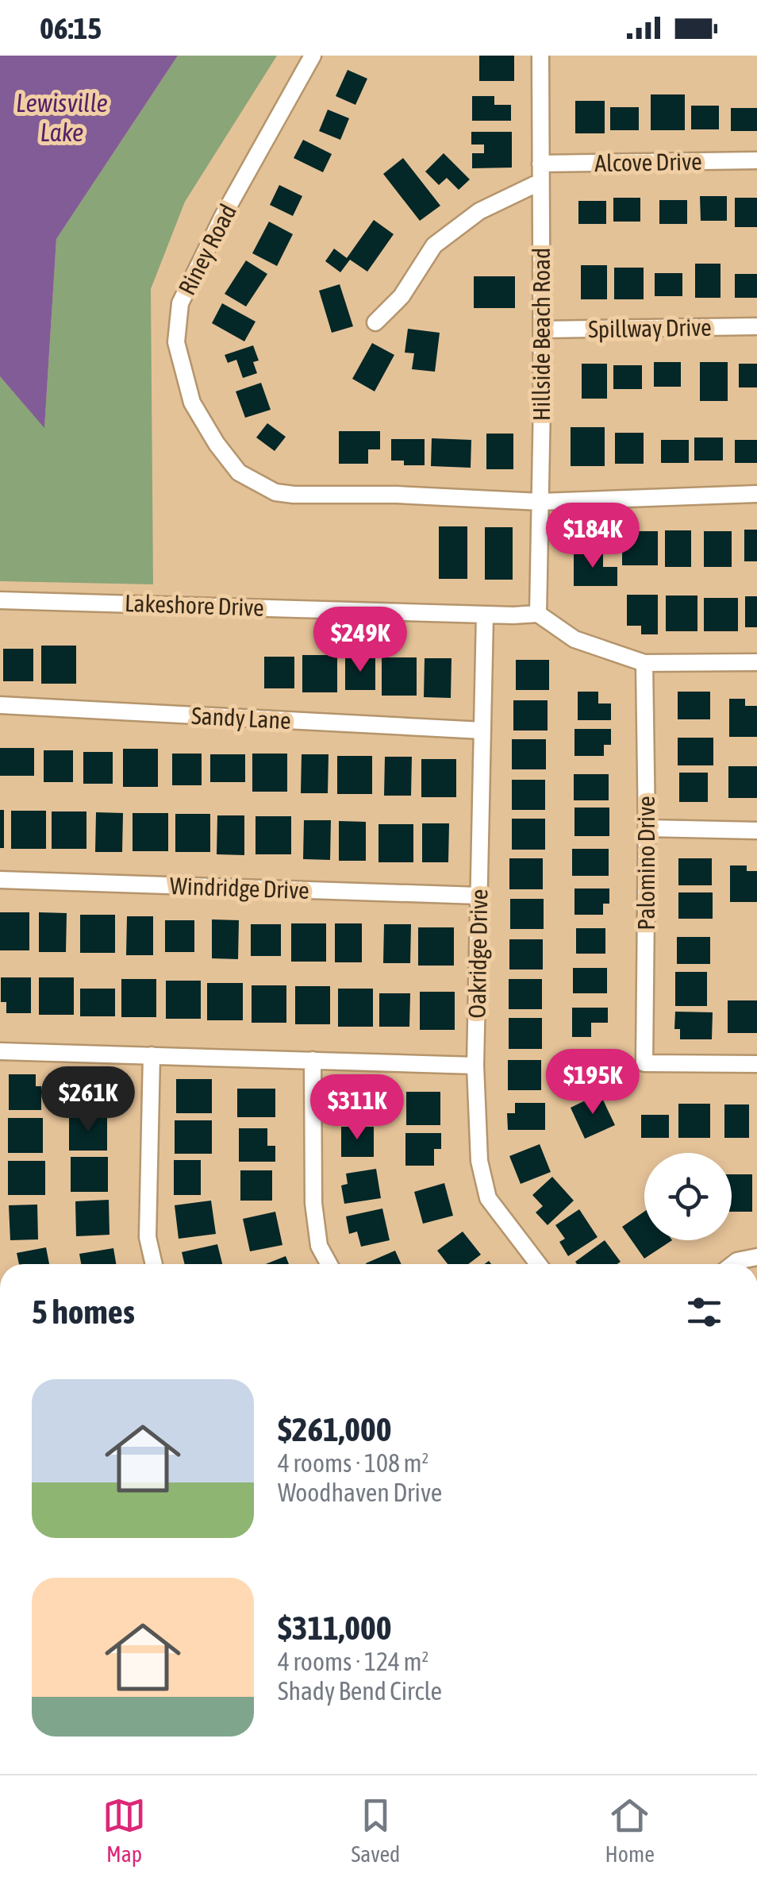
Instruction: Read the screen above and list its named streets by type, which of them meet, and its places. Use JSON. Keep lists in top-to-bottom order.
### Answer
{
  "streets": {
    "street": [
      "Alcove Drive",
      "Riney Road",
      "Spillway Drive",
      "Hillside Beach Road",
      "Lakeshore Drive",
      "Sandy Lane",
      "Palomino Drive",
      "Windridge Drive",
      "Oakridge Drive"
    ]
  },
  "crossings": [
    ["Alcove Drive", "Hillside Beach Road"],
    ["Riney Road", "Hillside Beach Road"],
    ["Spillway Drive", "Hillside Beach Road"],
    ["Hillside Beach Road", "Lakeshore Drive"],
    ["Lakeshore Drive", "Oakridge Drive"],
    ["Sandy Lane", "Oakridge Drive"],
    ["Windridge Drive", "Oakridge Drive"]
  ],
  "water": ["Lewisville Lake"],
  "page": {
    "status": "06:15",
    "price": [
      "$184K",
      "$249K",
      "$195K",
      "$261K",
      "$311K"
    ],
    "heading": "5 homes",
    "list": [
      {
        "name": "$261,000",
        "note": "4 rooms · 108 m² · Woodhaven Drive"
      },
      {
        "name": "$311,000",
        "note": "4 rooms · 124 m² · Shady Bend Circle"
      }
    ],
    "tabs": ["Map", "Saved", "Home"]
  }
}
